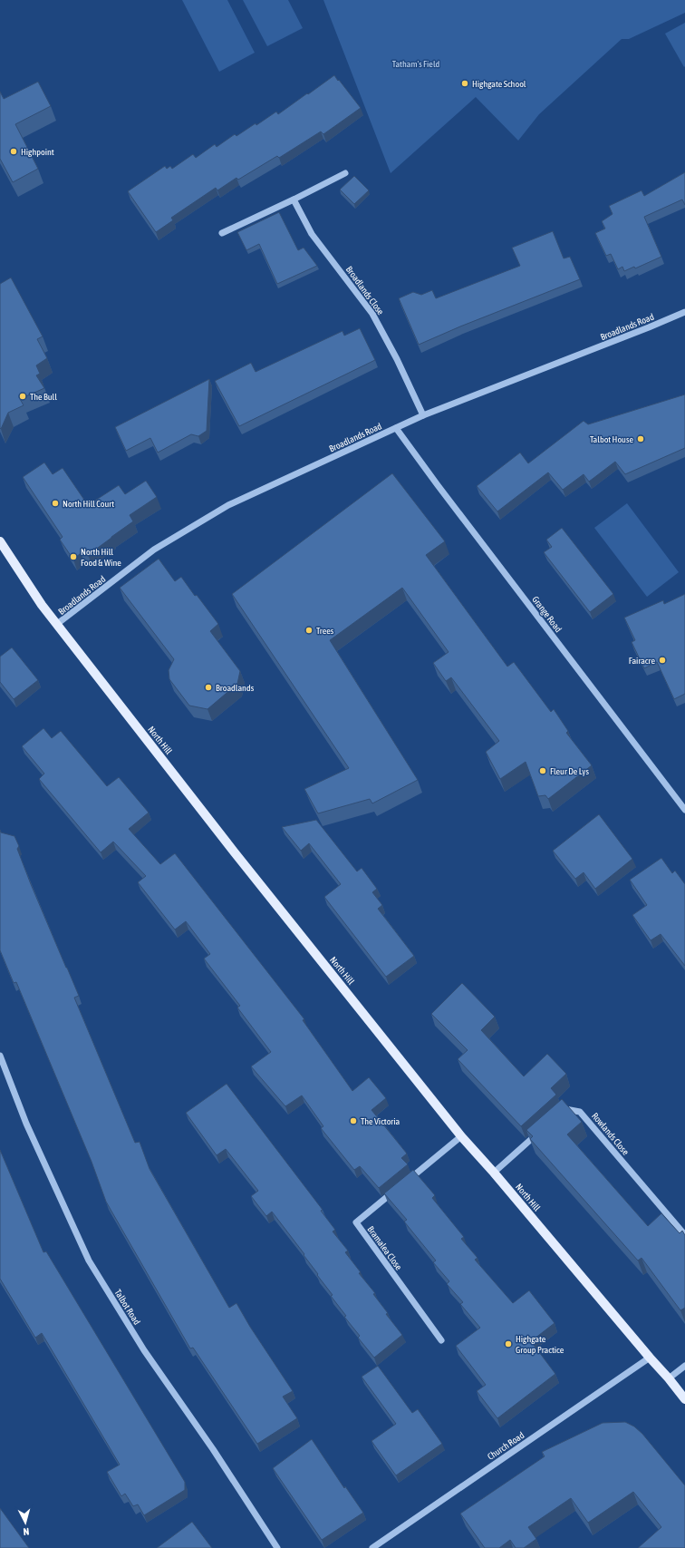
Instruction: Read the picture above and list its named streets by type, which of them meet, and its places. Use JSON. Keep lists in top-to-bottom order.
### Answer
{
  "streets": {
    "main road": ["North Hill"],
    "street": [
      "Broadlands Close",
      "Broadlands Road",
      "Grange Road",
      "Rowlands Close",
      "Bramalea Close",
      "Talbot Road",
      "Church Road"
    ]
  },
  "crossings": [
    ["Broadlands Close", "Broadlands Road"],
    ["Broadlands Road", "Grange Road"],
    ["Broadlands Road", "North Hill"],
    ["North Hill", "Bramalea Close"],
    ["North Hill", "Church Road"]
  ],
  "parks": ["Tatham's Field"],
  "places": [
    "Highgate School",
    "Highpoint",
    "The Bull",
    "Talbot House",
    "North Hill Court",
    "North Hill Food & Wine",
    "Trees",
    "Fairacre",
    "Broadlands",
    "Fleur De Lys",
    "The Victoria",
    "Highgate Group Practice"
  ],
  "north": "bottom"
}
